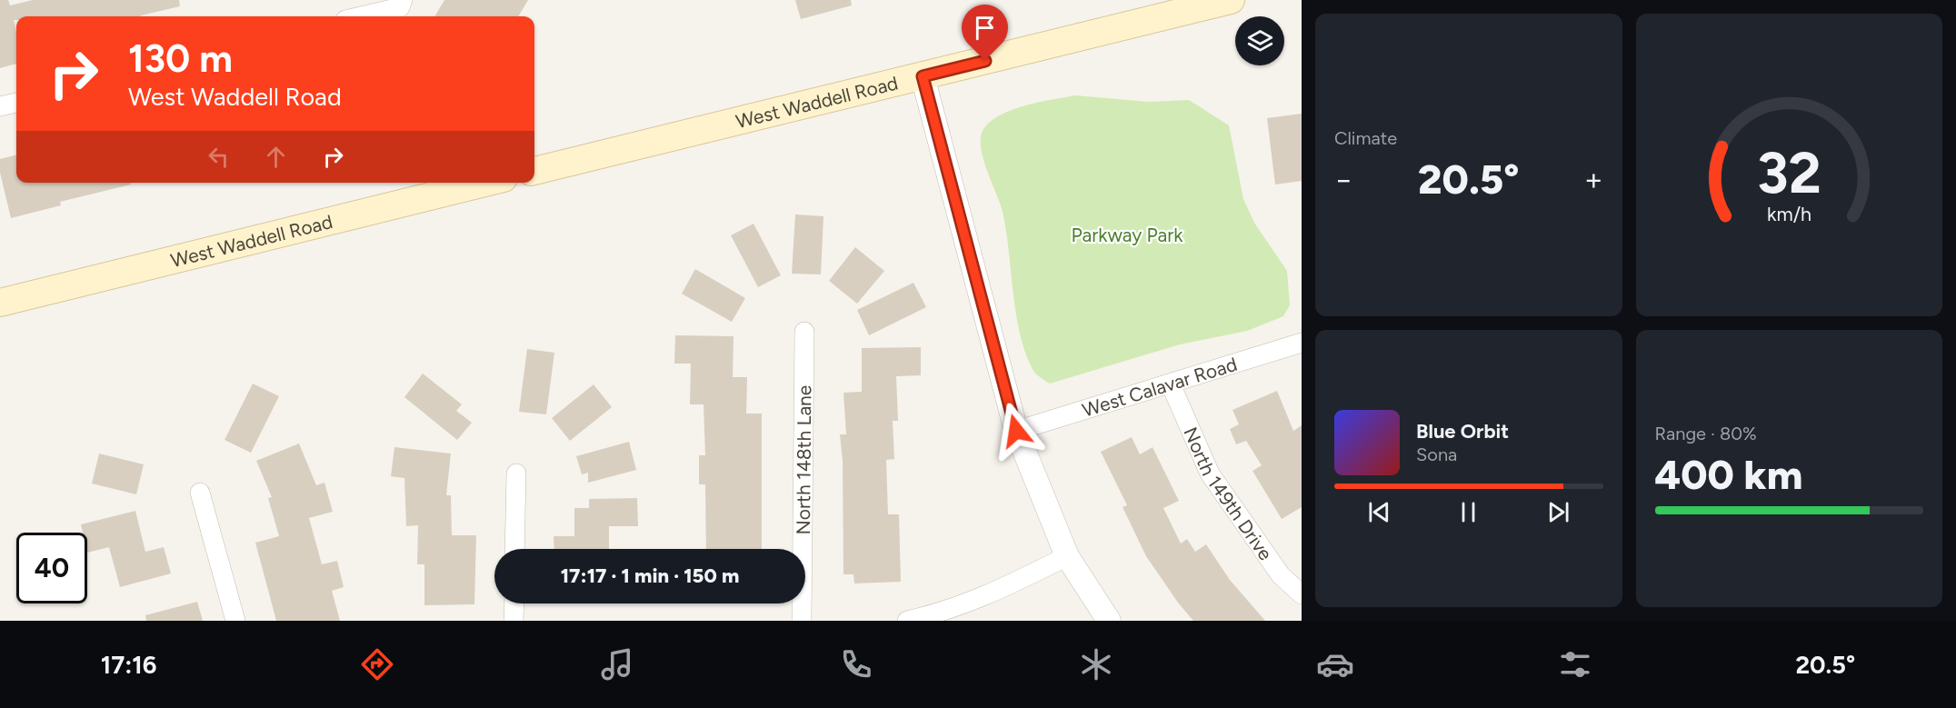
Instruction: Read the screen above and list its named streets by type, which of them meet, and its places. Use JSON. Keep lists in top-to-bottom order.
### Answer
{
  "streets": {
    "main road": ["West Waddell Road"],
    "street": ["West Calavar Road", "North 148th Lane", "North 149th Drive"]
  },
  "crossings": [
    ["West Calavar Road", "North 149th Drive"]
  ],
  "parks": ["Parkway Park"],
  "page": {
    "tile": [
      "Climate",
      ["Range · 80%", "400 km"]
    ],
    "turn": ["130 m", "West Waddell Road"],
    "heat": ["−", "20.5°", "+"],
    "song": ["Blue Orbit", "Sona"],
    "limit": "40",
    "trip": "17:17 · 1 min · 150 m",
    "tabs": ["17:16", "20.5°"],
    "gauge": ["32", "km/h"]
  }
}
